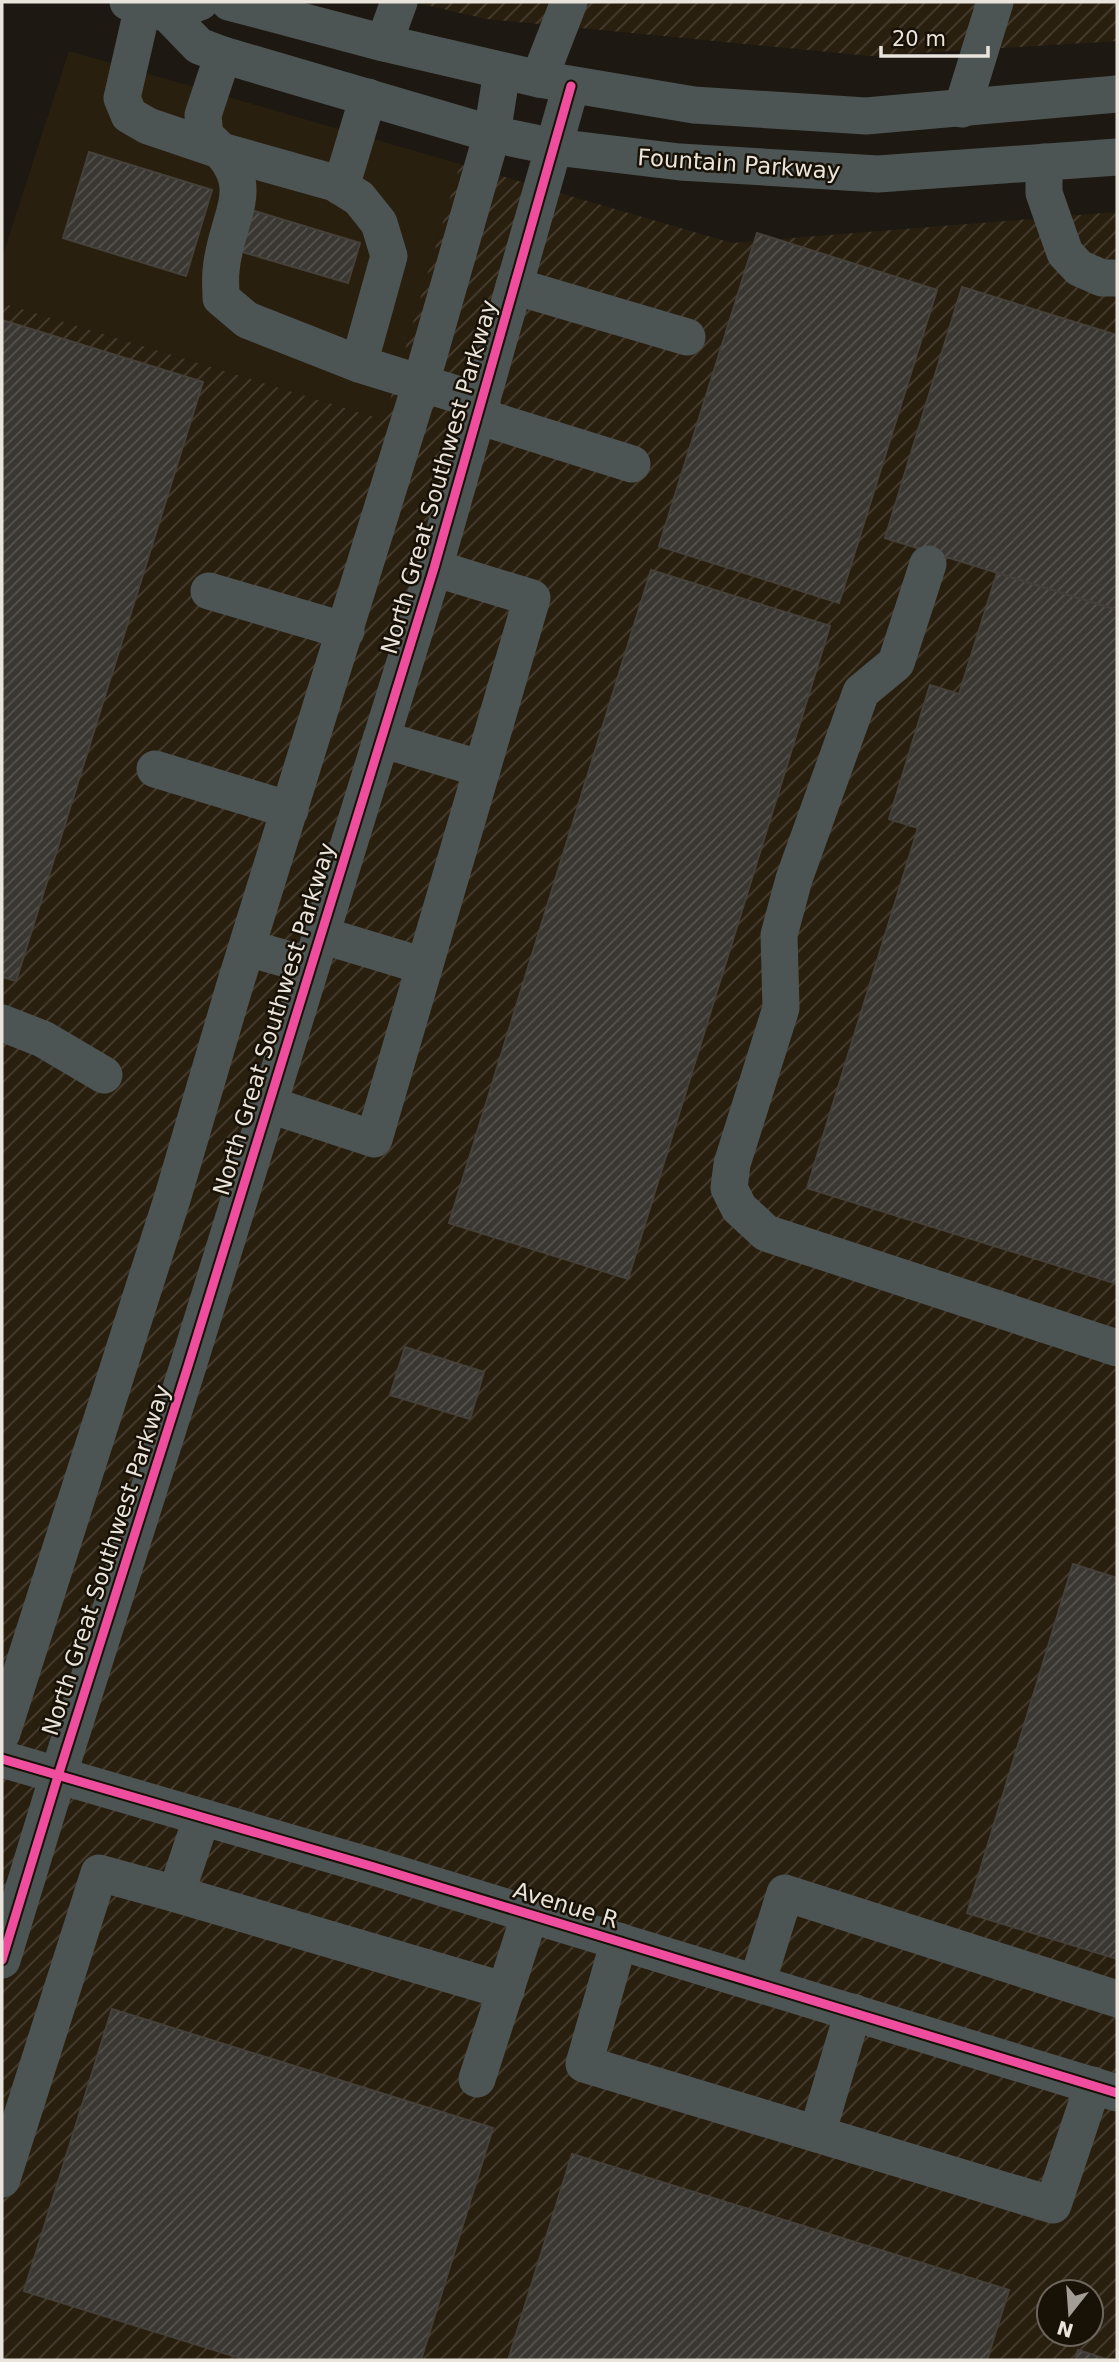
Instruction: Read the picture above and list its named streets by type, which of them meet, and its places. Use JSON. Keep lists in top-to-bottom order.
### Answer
{
  "streets": {
    "street": ["Fountain Parkway", "North Great Southwest Parkway", "Avenue R"]
  },
  "crossings": [
    ["Fountain Parkway", "North Great Southwest Parkway"],
    ["North Great Southwest Parkway", "Avenue R"]
  ],
  "scale_bar": "20 m",
  "north": "bottom"
}
